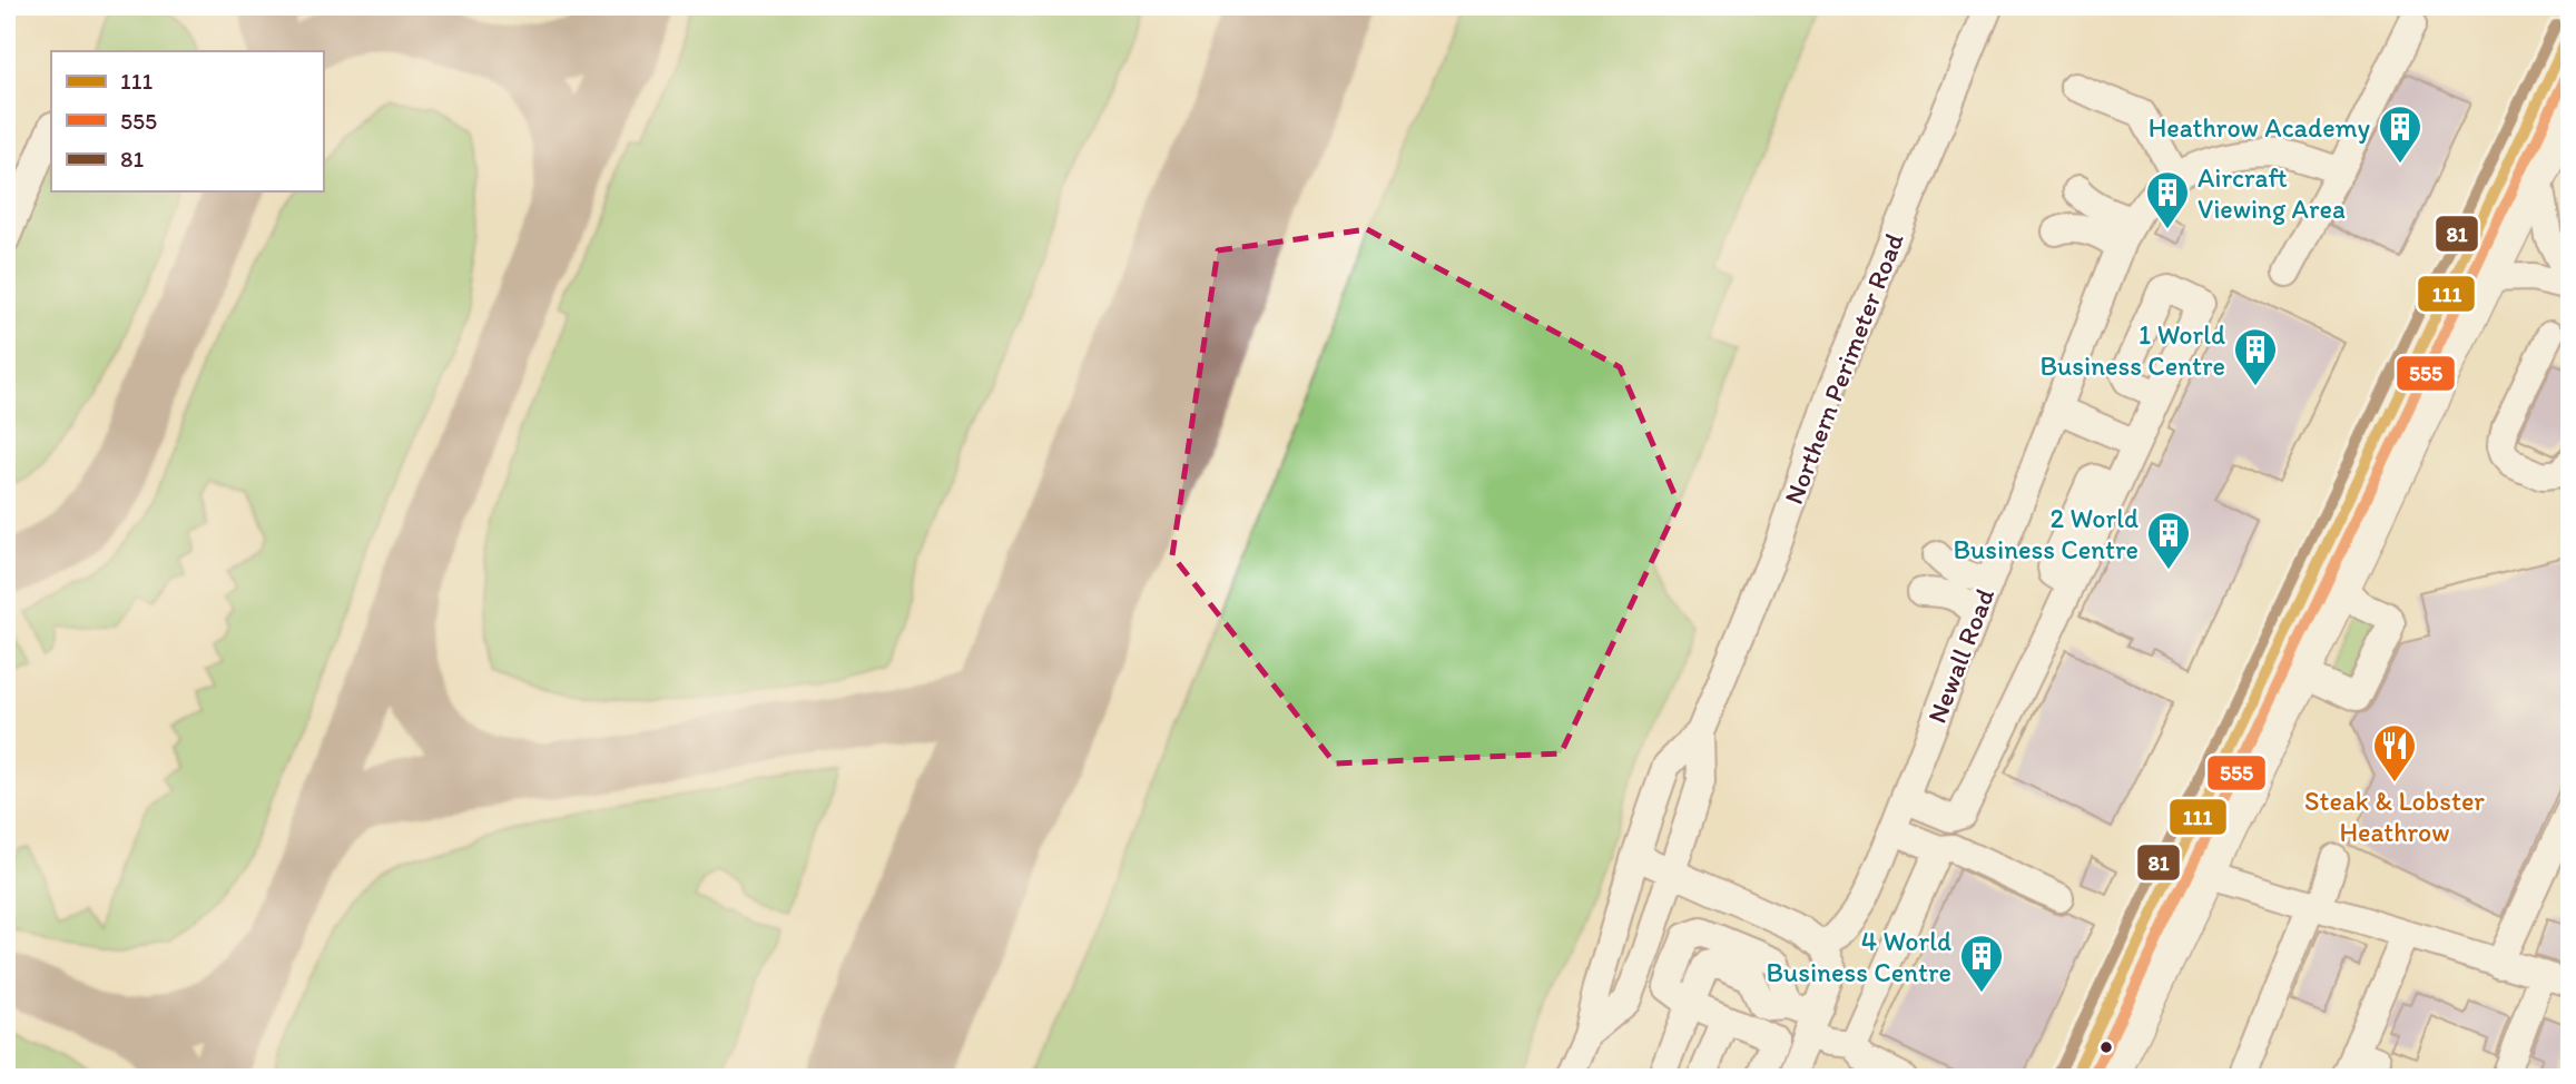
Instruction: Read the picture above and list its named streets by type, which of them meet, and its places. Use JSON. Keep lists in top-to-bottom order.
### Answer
{
  "streets": {
    "street": ["Northern Perimeter Road", "Newall Road"]
  },
  "places": {
    "building": [
      "Heathrow Academy",
      "Aircraft Viewing Area",
      "1 World Business Centre",
      "2 World Business Centre",
      "4 World Business Centre"
    ],
    "restaurant": ["Steak & Lobster Heathrow"]
  },
  "lines": ["transit line 81", "transit line 111", "transit line 555"],
  "legend": ["111", "555", "81"]
}
